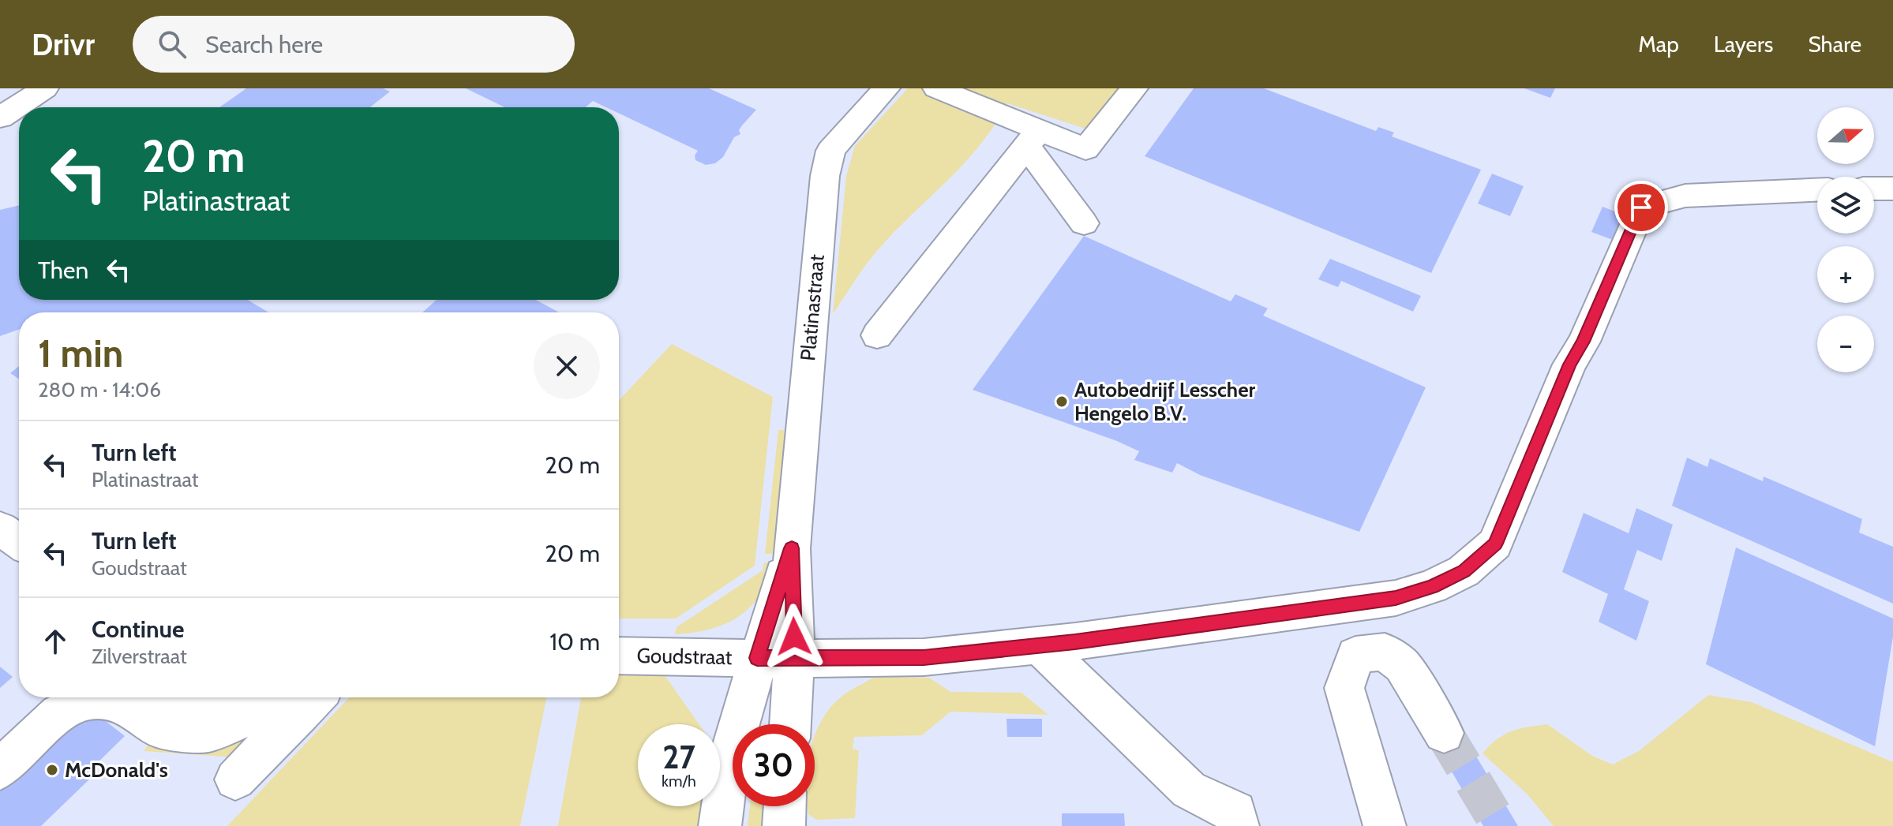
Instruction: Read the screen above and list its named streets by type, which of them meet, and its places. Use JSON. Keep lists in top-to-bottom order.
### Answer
{
  "streets": {
    "street": ["Platinastraat", "Goudstraat"]
  },
  "crossings": [
    ["Platinastraat", "Goudstraat"]
  ],
  "places": ["Autobedrijf Lesscher Hengelo B.V.", "McDonald's"],
  "north": "right",
  "page": {
    "header": "Drivr",
    "search": "Search here",
    "nav": ["Map", "Layers", "Share"],
    "map_buttons": ["+", "−"],
    "turn": ["20 m", "Platinastraat"],
    "then": "Then",
    "heading": ["1 min", "280 m · 14:06"],
    "list": [
      {
        "name": "Turn left",
        "note": "Platinastraat",
        "value": "20 m"
      },
      {
        "name": "Turn left",
        "note": "Goudstraat",
        "value": "20 m"
      },
      {
        "name": "Continue",
        "note": "Zilverstraat",
        "value": "10 m"
      }
    ],
    "speed": "27 km/h",
    "limit": "30"
  }
}
